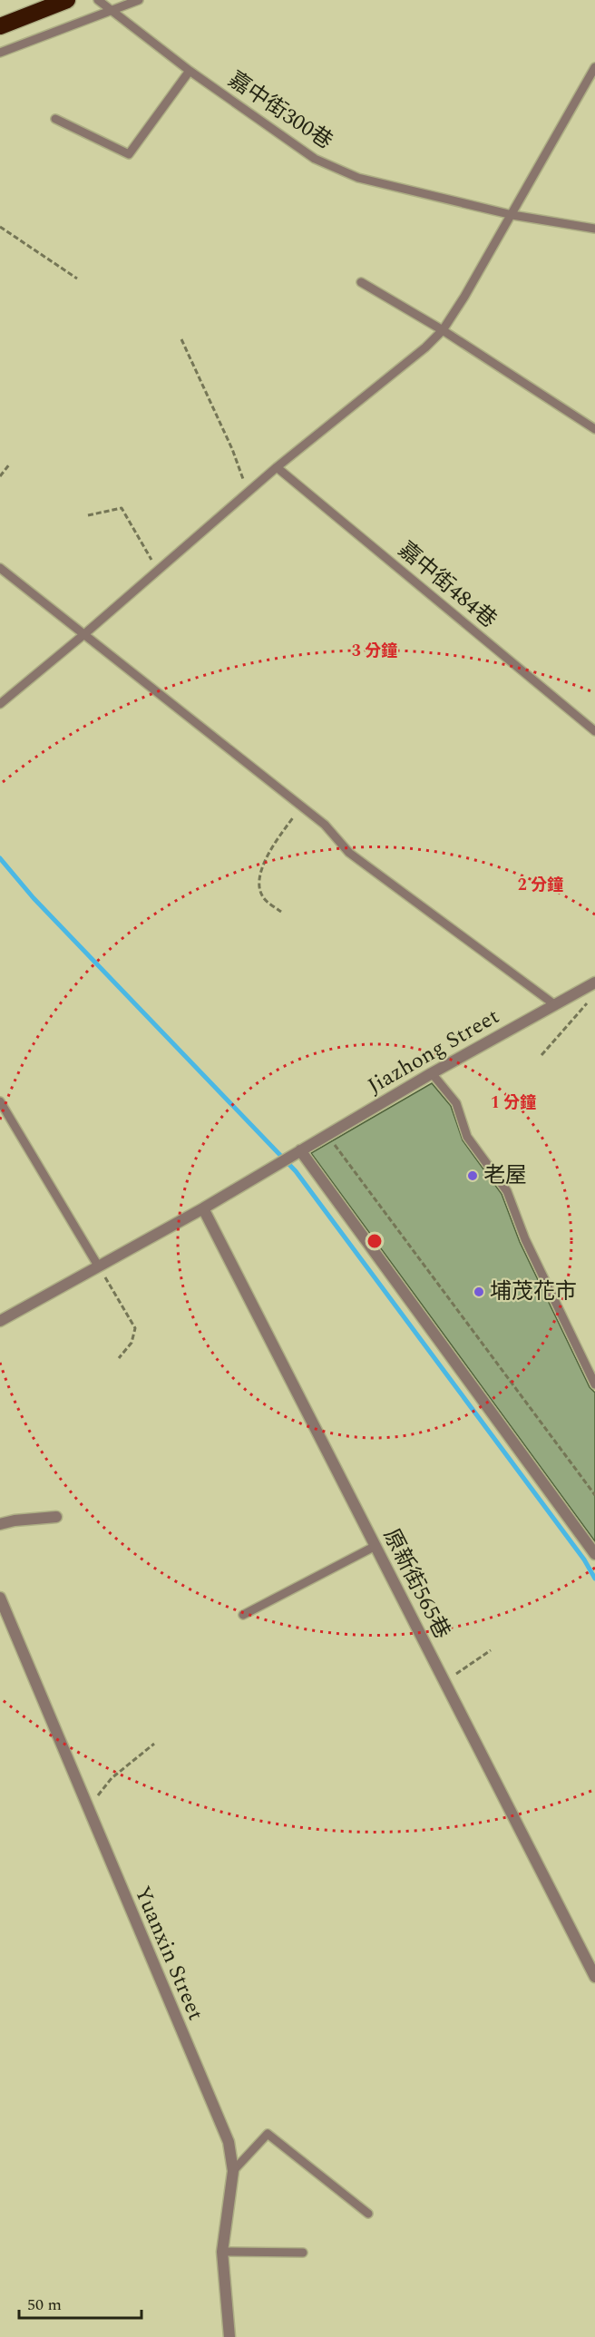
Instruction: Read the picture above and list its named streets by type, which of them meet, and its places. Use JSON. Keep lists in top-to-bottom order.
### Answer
{
  "streets": {
    "street": ["Jiazhong Street", "原新街565巷", "Yuanxin Street"],
    "lane": ["嘉中街300巷", "嘉中街484巷"]
  },
  "crossings": [
    ["Jiazhong Street", "原新街565巷"]
  ],
  "places": ["老屋", "埔茂花市"],
  "scale_bar": "50 m",
  "rings": ["3 分鐘", "2 分鐘", "1 分鐘"]
}
